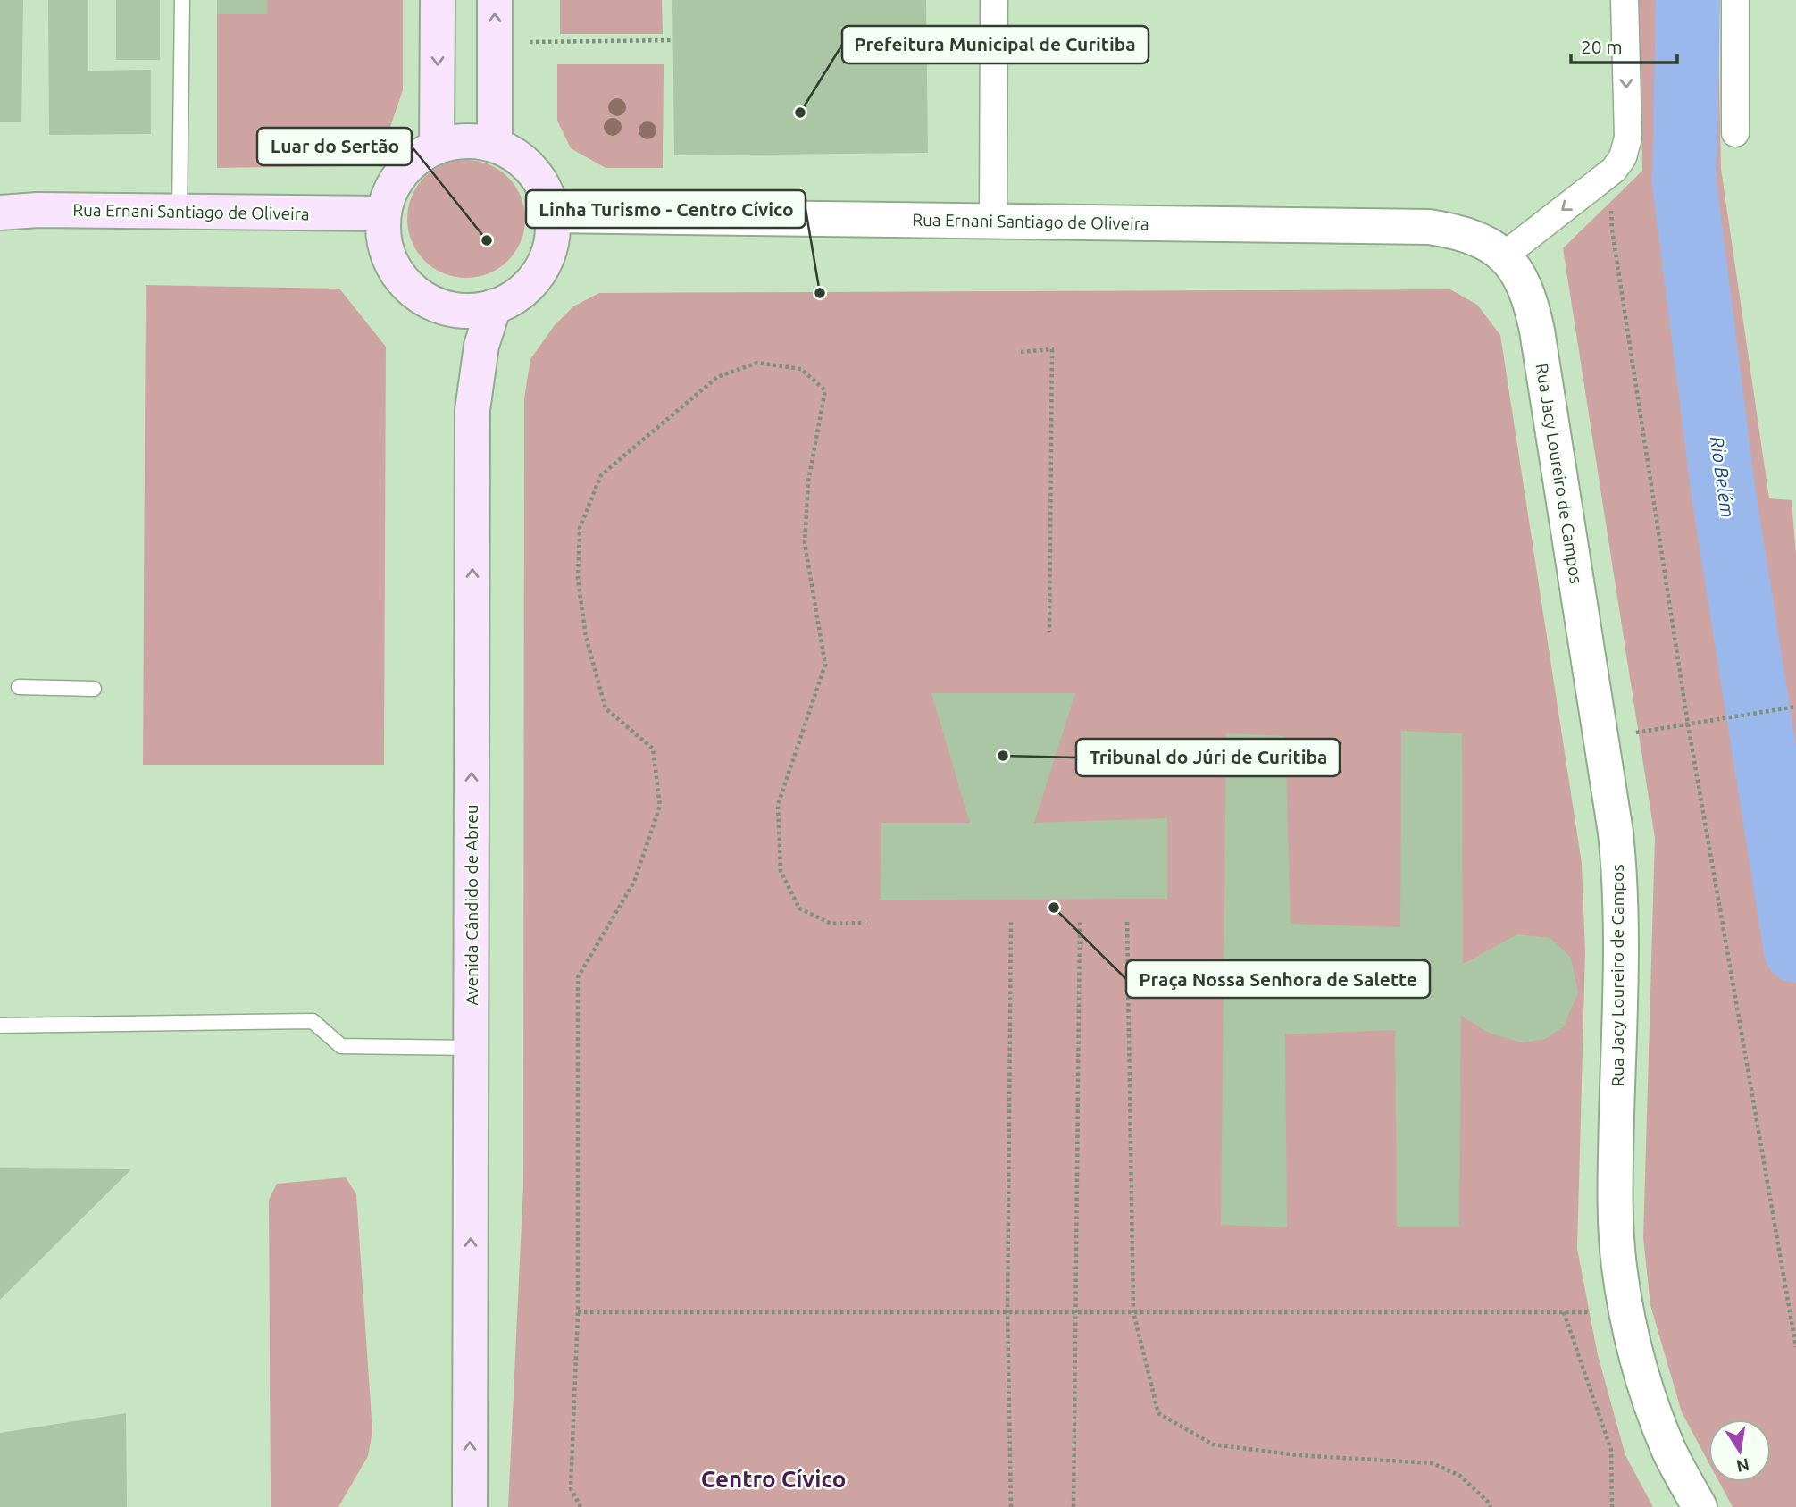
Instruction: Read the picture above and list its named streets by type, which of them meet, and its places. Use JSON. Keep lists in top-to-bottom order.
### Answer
{
  "streets": {
    "main road": ["Rua Ernani Santiago de Oliveira", "Avenida Cândido de Abreu"],
    "street": ["Rua Jacy Loureiro de Campos"]
  },
  "crossings": [
    ["Rua Ernani Santiago de Oliveira", "Rua Jacy Loureiro de Campos"],
    ["Rua Ernani Santiago de Oliveira", "Avenida Cândido de Abreu"]
  ],
  "one_way": ["Avenida Cândido de Abreu"],
  "districts": ["Centro Cívico"],
  "water": ["Rio Belém"],
  "places": [
    "Prefeitura Municipal de Curitiba",
    "Luar do Sertão",
    "Linha Turismo - Centro Cívico",
    "Tribunal do Júri de Curitiba",
    "Praça Nossa Senhora de Salette"
  ],
  "scale_bar": "20 m",
  "north": "bottom"
}
